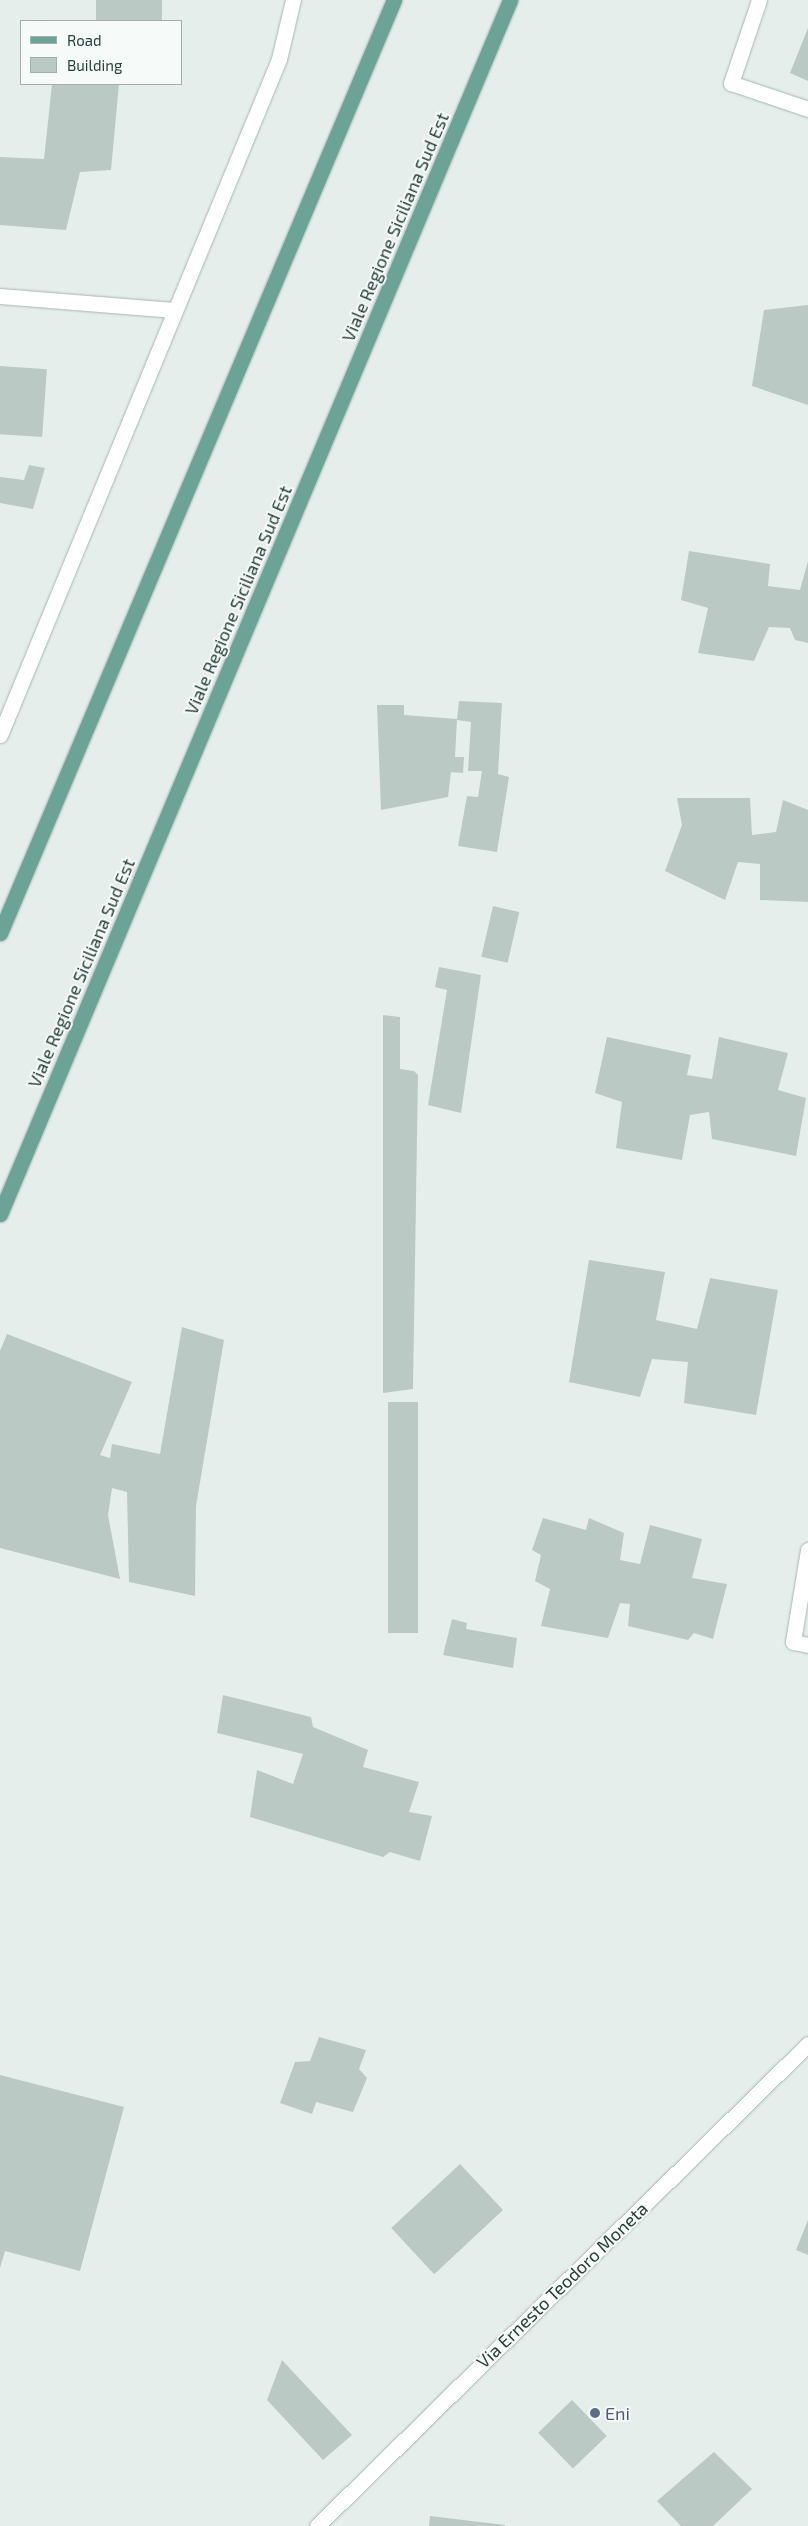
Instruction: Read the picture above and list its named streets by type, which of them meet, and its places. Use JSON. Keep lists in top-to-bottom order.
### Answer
{
  "streets": {
    "main road": ["Viale Regione Siciliana Sud Est"],
    "street": ["Via Ernesto Teodoro Moneta"]
  },
  "places": ["Eni"],
  "legend": ["Road", "Building"]
}
